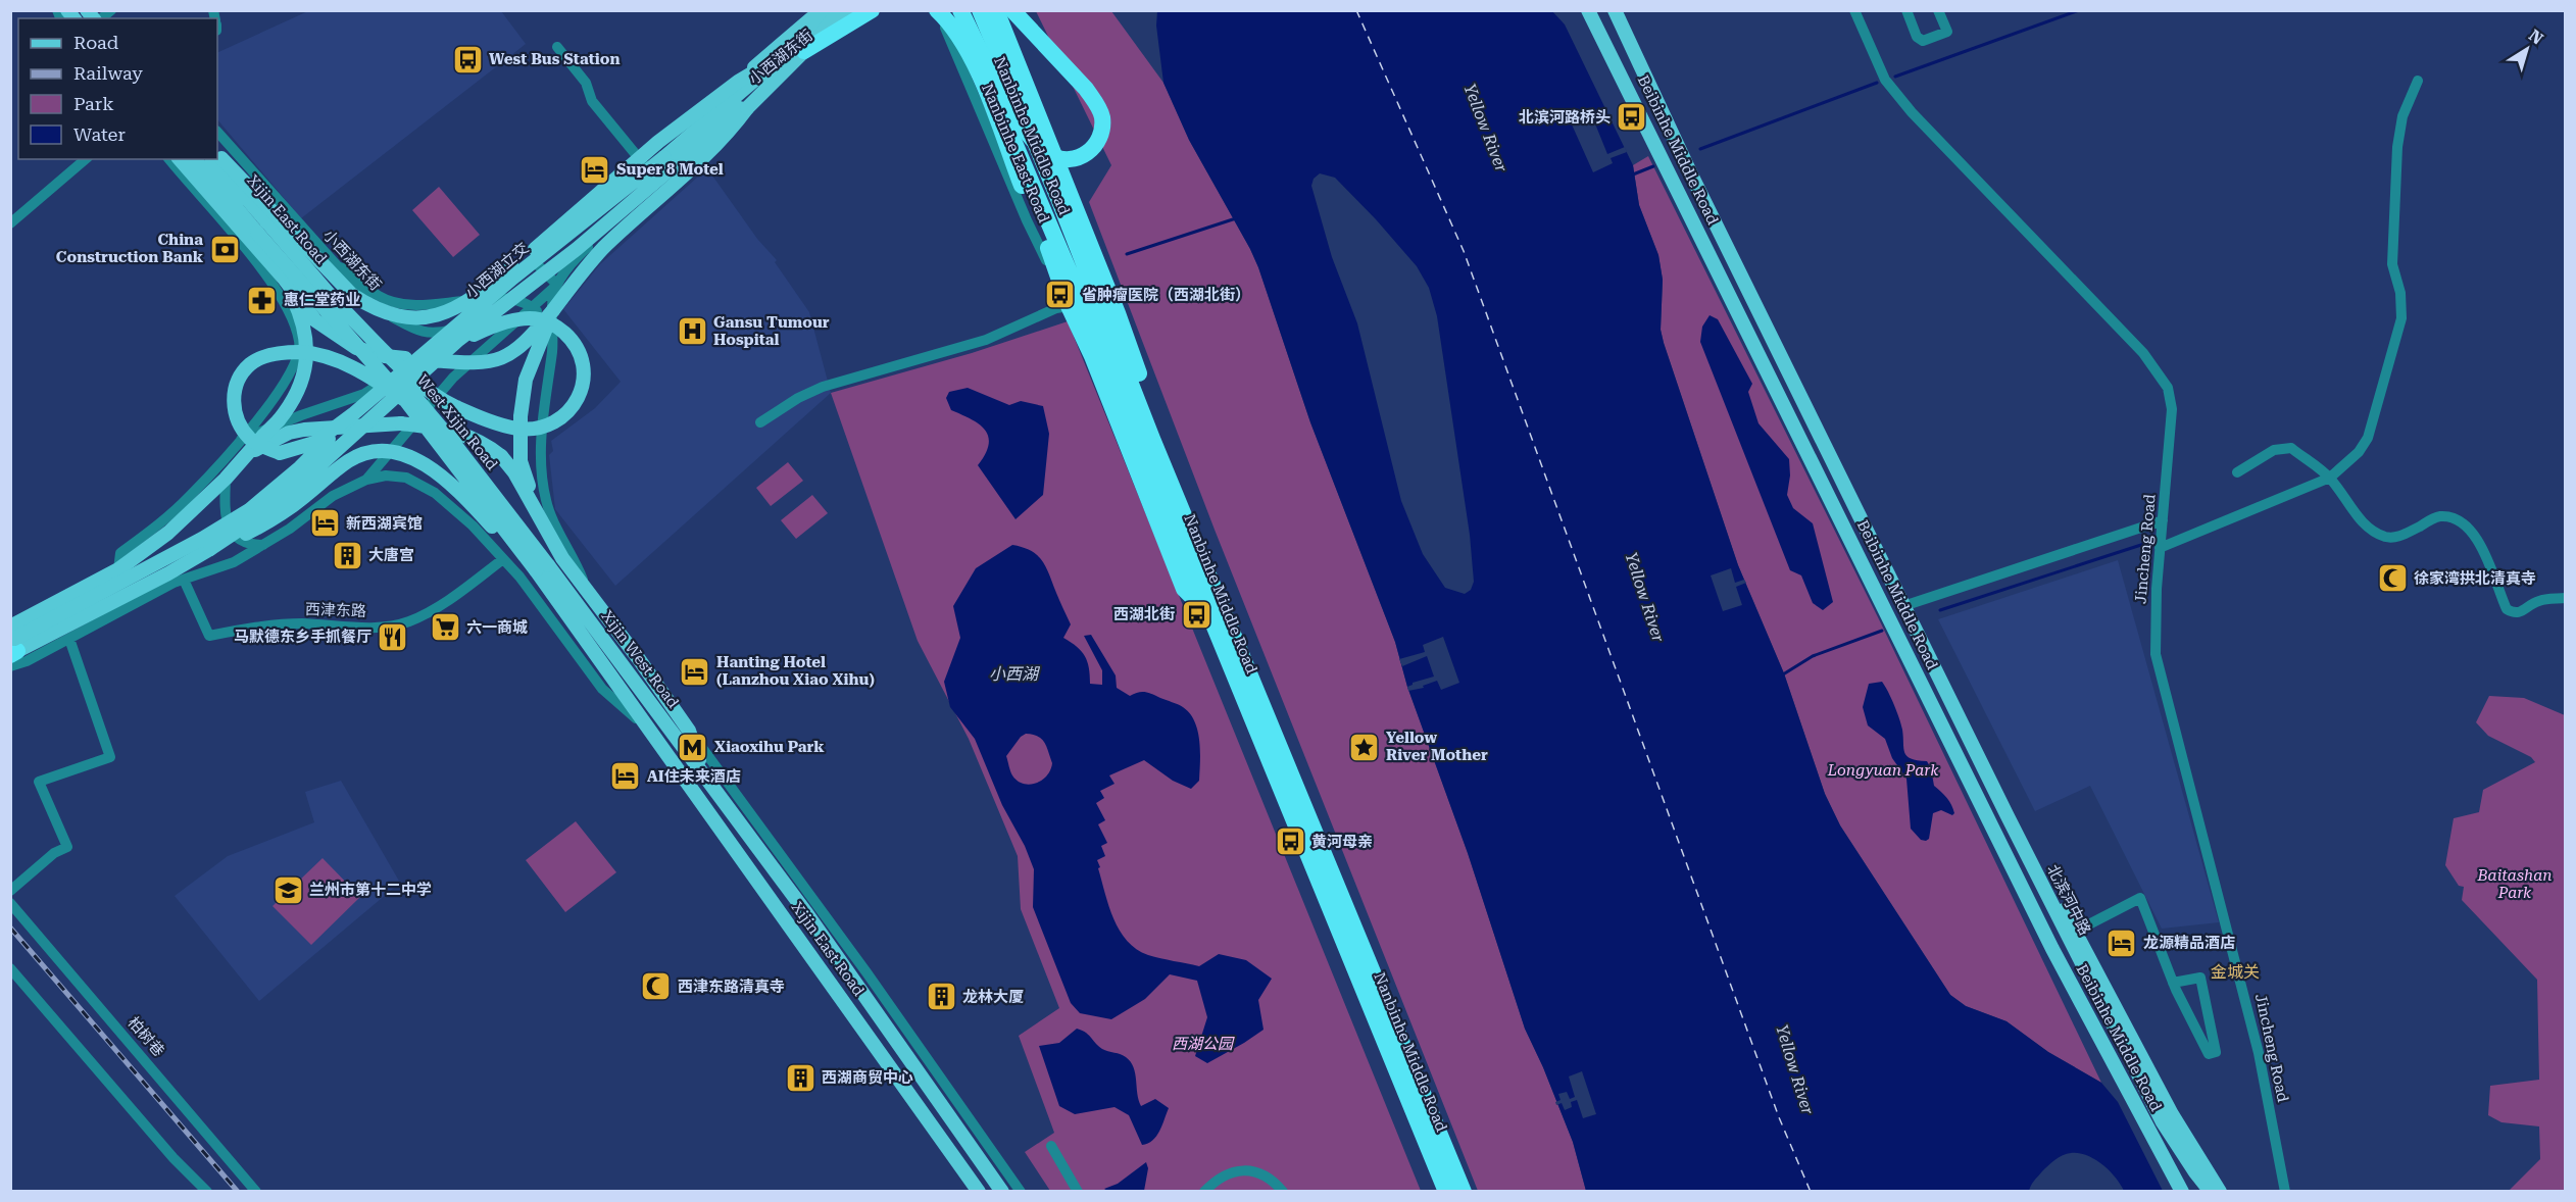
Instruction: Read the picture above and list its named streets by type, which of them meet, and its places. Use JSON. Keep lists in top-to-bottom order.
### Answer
{
  "streets": {
    "highway": ["Nanbinhe Middle Road"],
    "main road": [
      "Beibinhe Middle Road",
      "Xijin East Road",
      "小西湖立交",
      "West Xijin Road",
      "Xijin West Road",
      "北滨河中路"
    ],
    "street": [
      "小西湖东街",
      "Nanbinhe East Road",
      "Jincheng Road",
      "西津东路",
      "柏树巷"
    ]
  },
  "crossings": [
    ["Beibinhe Middle Road", "北滨河中路"],
    ["Xijin East Road", "West Xijin Road"],
    ["Xijin East Road", "西津东路"],
    ["Xijin East Road", "Xijin West Road"],
    ["West Xijin Road", "Xijin West Road"]
  ],
  "districts": ["金城关"],
  "water": ["Yellow River", "小西湖"],
  "parks": ["Longyuan Park", "Baitashan Park", "西湖公园"],
  "places": {
    "bus stop": [
      "West Bus Station",
      "北滨河路桥头",
      "省肿瘤医院（西湖北街）",
      "西湖北街",
      "黄河母亲"
    ],
    "hotel": [
      "Super 8 Motel",
      "新西湖宾馆",
      "Hanting Hotel (Lanzhou Xiao Xihu)",
      "AI住未来酒店",
      "龙源精品酒店"
    ],
    "bank": ["China Construction Bank"],
    "pharmacy": ["惠仁堂药业"],
    "hospital": ["Gansu Tumour Hospital"],
    "building": ["大唐宫", "龙林大厦", "西湖商贸中心"],
    "mosque": ["徐家湾拱北清真寺", "西津东路清真寺"],
    "supermarket": ["六一商城"],
    "restaurant": ["马默德东乡手抓餐厅"],
    "metro station": ["Xiaoxihu Park"],
    "place": ["Yellow River Mother"],
    "school or university": ["兰州市第十二中学"]
  },
  "legend": [
    "Road",
    "Railway",
    "Park",
    "Water"
  ],
  "north": "top right"
}
